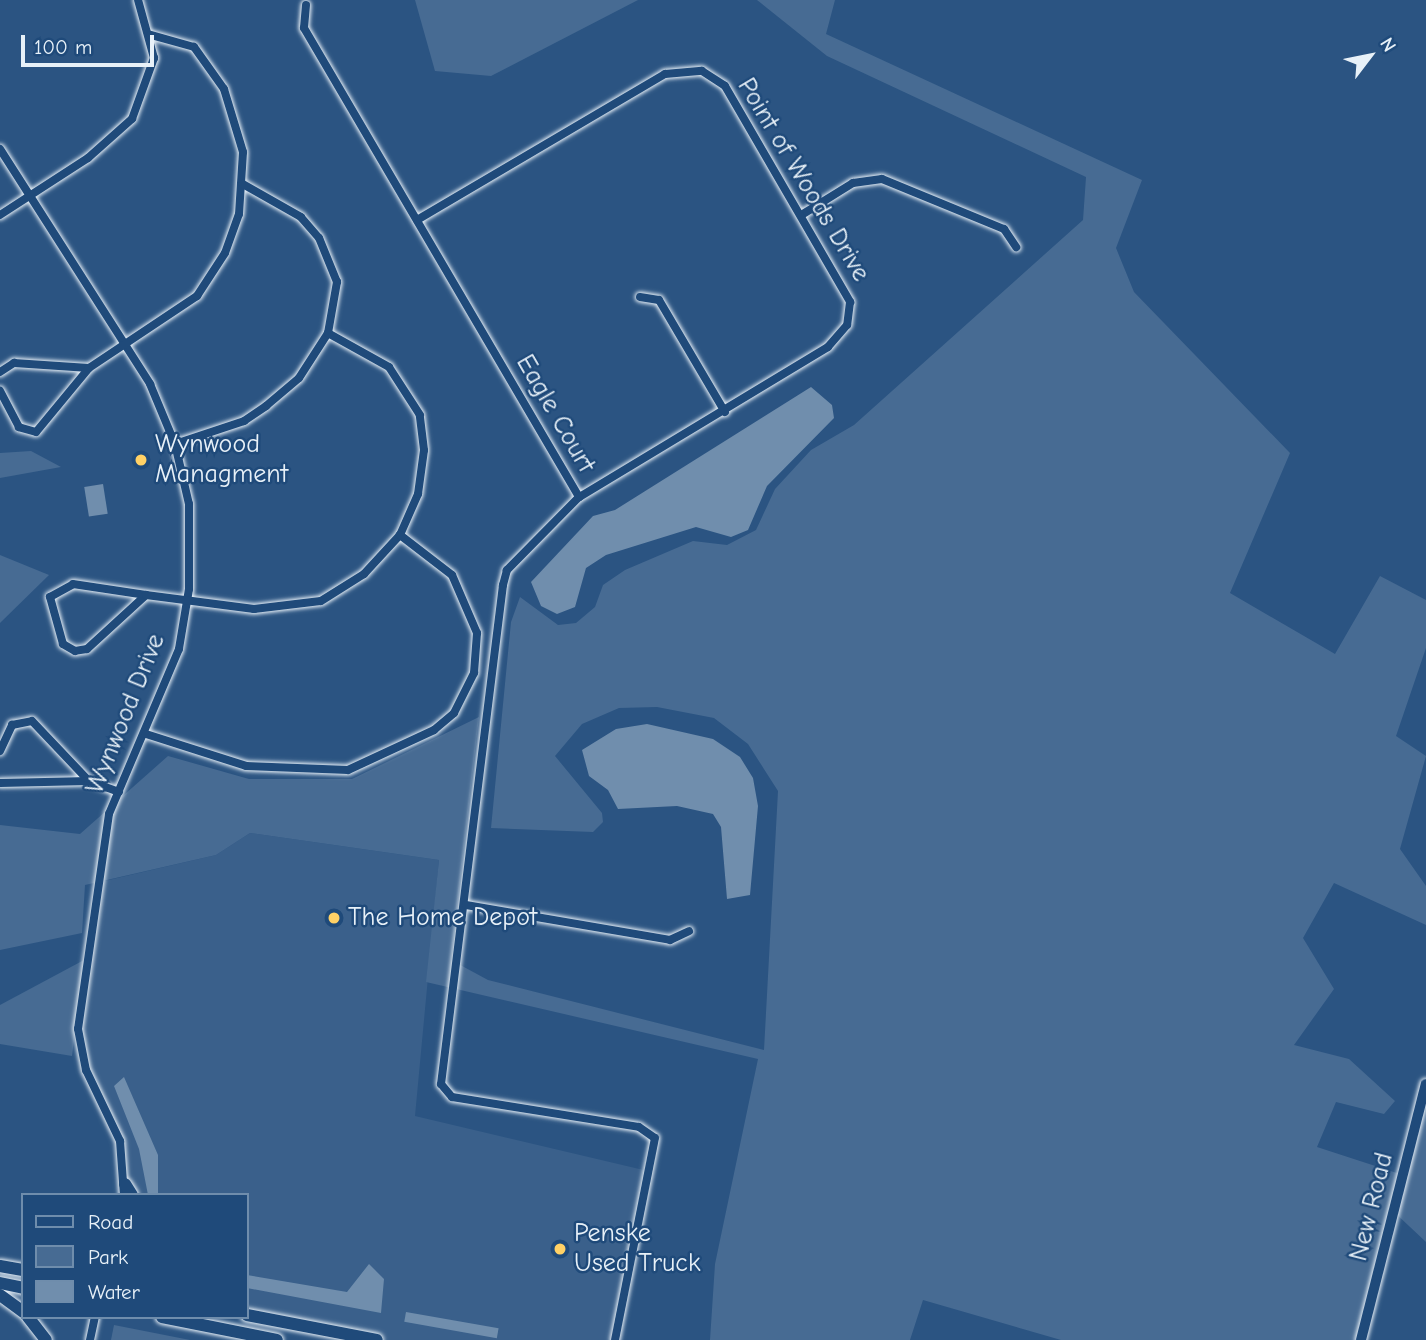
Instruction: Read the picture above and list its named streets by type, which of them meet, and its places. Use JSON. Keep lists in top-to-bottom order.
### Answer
{
  "streets": {
    "street": [
      "Point of Woods Drive",
      "Eagle Court",
      "Wynwood Drive",
      "New Road"
    ]
  },
  "crossings": [
    ["Point of Woods Drive", "Eagle Court"]
  ],
  "places": ["Wynwood Managment", "The Home Depot", "Penske Used Truck"],
  "legend": ["Road", "Park", "Water"],
  "scale_bar": "100 m",
  "north": "top right"
}
